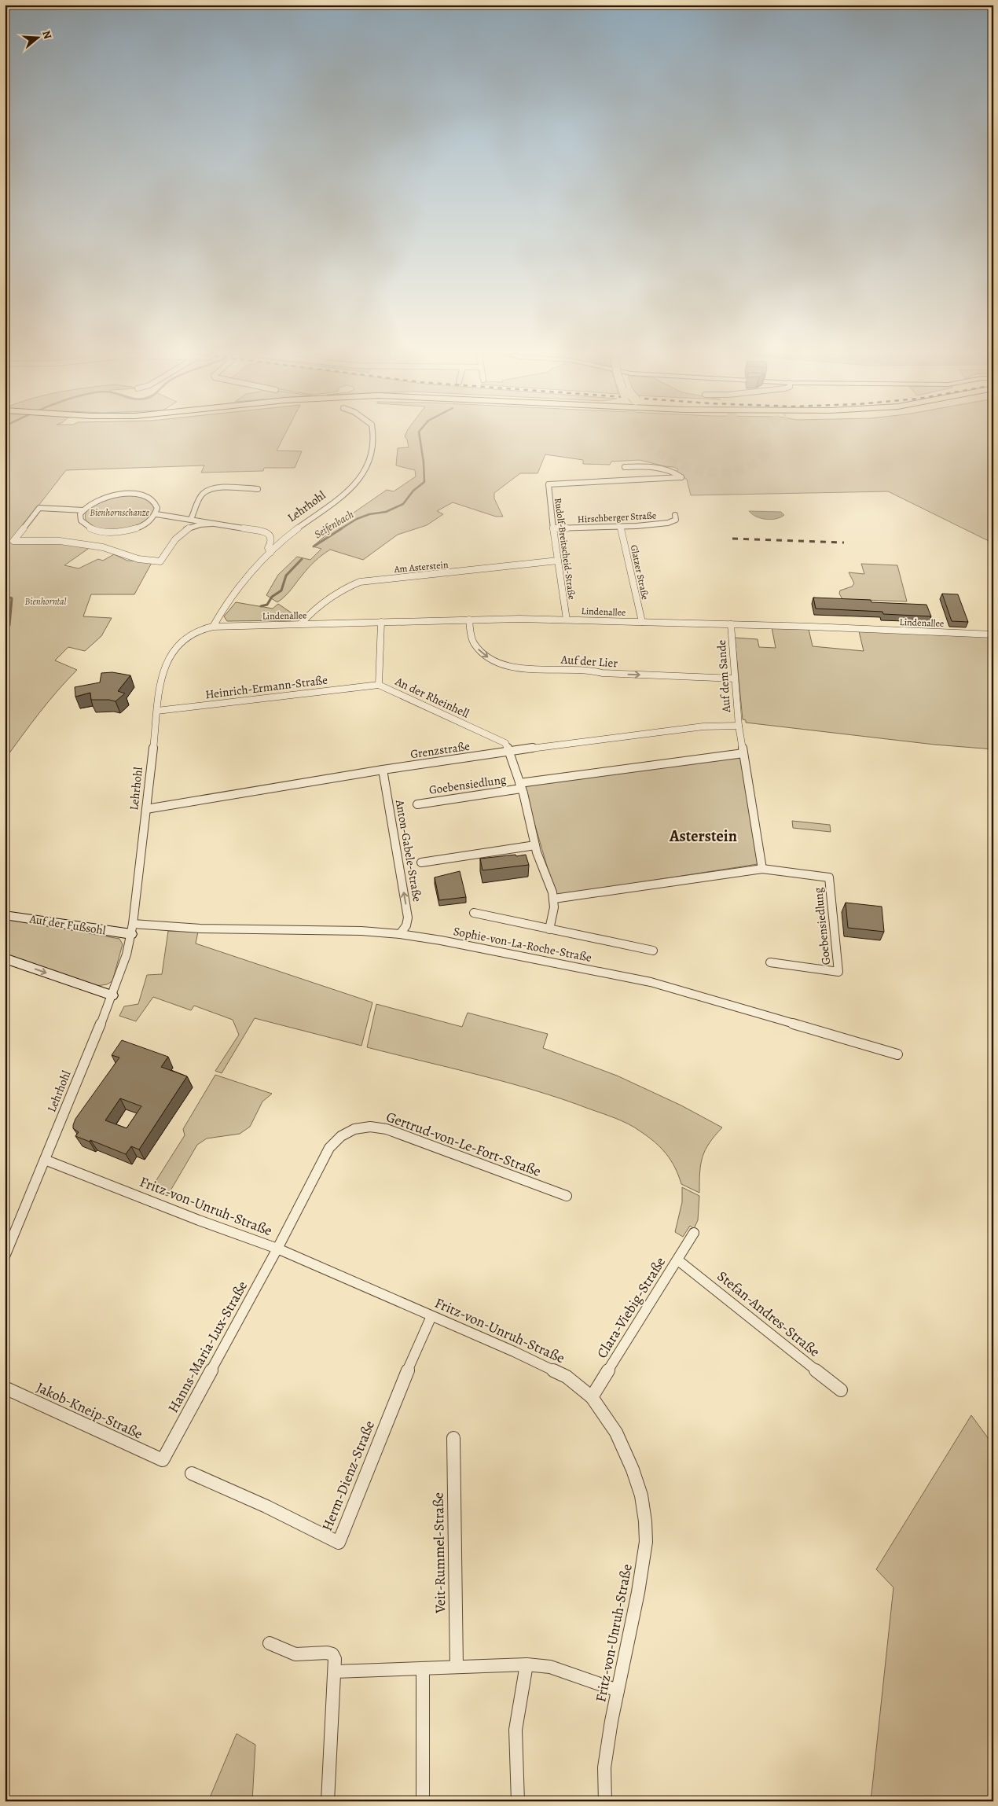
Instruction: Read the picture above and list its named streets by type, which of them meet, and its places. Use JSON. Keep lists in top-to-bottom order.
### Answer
{
  "streets": {
    "street": [
      "Lehrhohl",
      "Hirschberger Straße",
      "Rudolf-Breitscheid-Straße",
      "Am Asterstein",
      "Glatzer Straße",
      "Lindenallee",
      "Auf der Lier",
      "Auf dem Sande",
      "Heinrich-Ermann-Straße",
      "An der Rheinhell",
      "Grenzstraße",
      "Goebensiedlung",
      "Anton-Gabele-Straße",
      "Auf der Fußsohl",
      "Sophie-von-La-Roche-Straße",
      "Gertrud-von-Le-Fort-Straße",
      "Fritz-von-Unruh-Straße",
      "Clara-Viebig-Straße",
      "Stefan-Andres-Straße",
      "Hanns-Maria-Lux-Straße",
      "Jakob-Kneip-Straße",
      "Herm-Dienz-Straße",
      "Veit-Rummel-Straße"
    ]
  },
  "crossings": [
    ["Lehrhohl", "Lindenallee"],
    ["Lehrhohl", "Heinrich-Ermann-Straße"],
    ["Lehrhohl", "Grenzstraße"],
    ["Lehrhohl", "Auf der Fußsohl"],
    ["Lehrhohl", "Sophie-von-La-Roche-Straße"],
    ["Lehrhohl", "Fritz-von-Unruh-Straße"],
    ["Hirschberger Straße", "Rudolf-Breitscheid-Straße"],
    ["Hirschberger Straße", "Glatzer Straße"],
    ["Rudolf-Breitscheid-Straße", "Am Asterstein"],
    ["Rudolf-Breitscheid-Straße", "Lindenallee"],
    ["Am Asterstein", "Lindenallee"],
    ["Glatzer Straße", "Lindenallee"],
    ["Lindenallee", "Auf der Lier"],
    ["Lindenallee", "Auf dem Sande"],
    ["Lindenallee", "An der Rheinhell"],
    ["Auf der Lier", "Auf dem Sande"],
    ["Auf dem Sande", "Grenzstraße"],
    ["Heinrich-Ermann-Straße", "An der Rheinhell"],
    ["An der Rheinhell", "Grenzstraße"],
    ["An der Rheinhell", "Goebensiedlung"],
    ["Grenzstraße", "Goebensiedlung"],
    ["Grenzstraße", "Anton-Gabele-Straße"],
    ["Goebensiedlung", "Anton-Gabele-Straße"],
    ["Anton-Gabele-Straße", "Sophie-von-La-Roche-Straße"],
    ["Auf der Fußsohl", "Sophie-von-La-Roche-Straße"],
    ["Gertrud-von-Le-Fort-Straße", "Fritz-von-Unruh-Straße"],
    ["Gertrud-von-Le-Fort-Straße", "Hanns-Maria-Lux-Straße"],
    ["Fritz-von-Unruh-Straße", "Clara-Viebig-Straße"],
    ["Fritz-von-Unruh-Straße", "Hanns-Maria-Lux-Straße"],
    ["Fritz-von-Unruh-Straße", "Herm-Dienz-Straße"],
    ["Clara-Viebig-Straße", "Stefan-Andres-Straße"],
    ["Hanns-Maria-Lux-Straße", "Jakob-Kneip-Straße"]
  ],
  "one_way": ["Auf der Lier", "Anton-Gabele-Straße"],
  "districts": ["Asterstein"],
  "water": ["Seifenbach"],
  "parks": ["Bienhornschanze", "Bienhorntal"],
  "north": "right"
}
